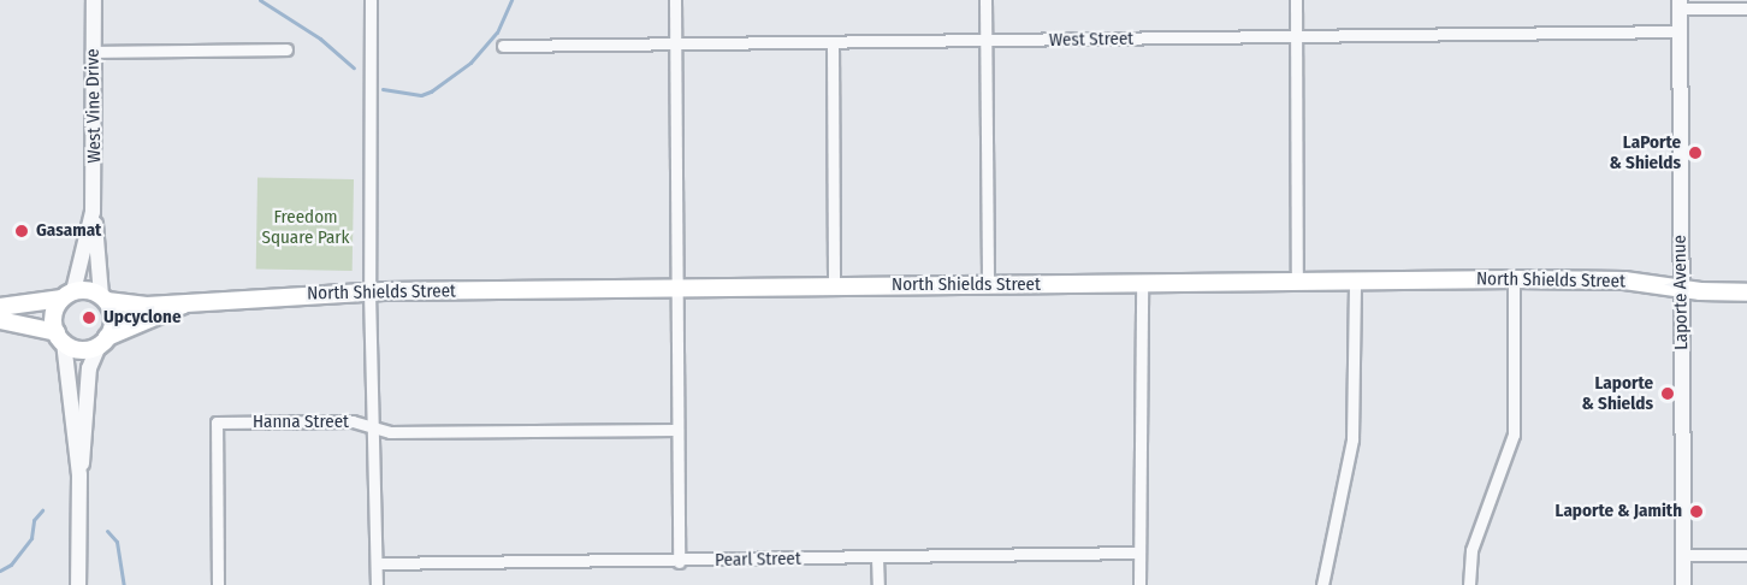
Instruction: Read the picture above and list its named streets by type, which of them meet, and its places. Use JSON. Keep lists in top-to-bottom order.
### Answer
{
  "streets": {
    "main road": ["North Shields Street"],
    "street": [
      "West Street",
      "West Vine Drive",
      "Laporte Avenue",
      "Hanna Street",
      "Pearl Street"
    ]
  },
  "crossings": [
    ["West Street", "Laporte Avenue"],
    ["West Vine Drive", "North Shields Street"],
    ["North Shields Street", "Laporte Avenue"]
  ],
  "parks": ["Freedom Square Park"],
  "places": [
    "LaPorte & Shields",
    "Gasamat",
    "Upcyclone",
    "Laporte & Shields",
    "Laporte & Jamith"
  ]
}
